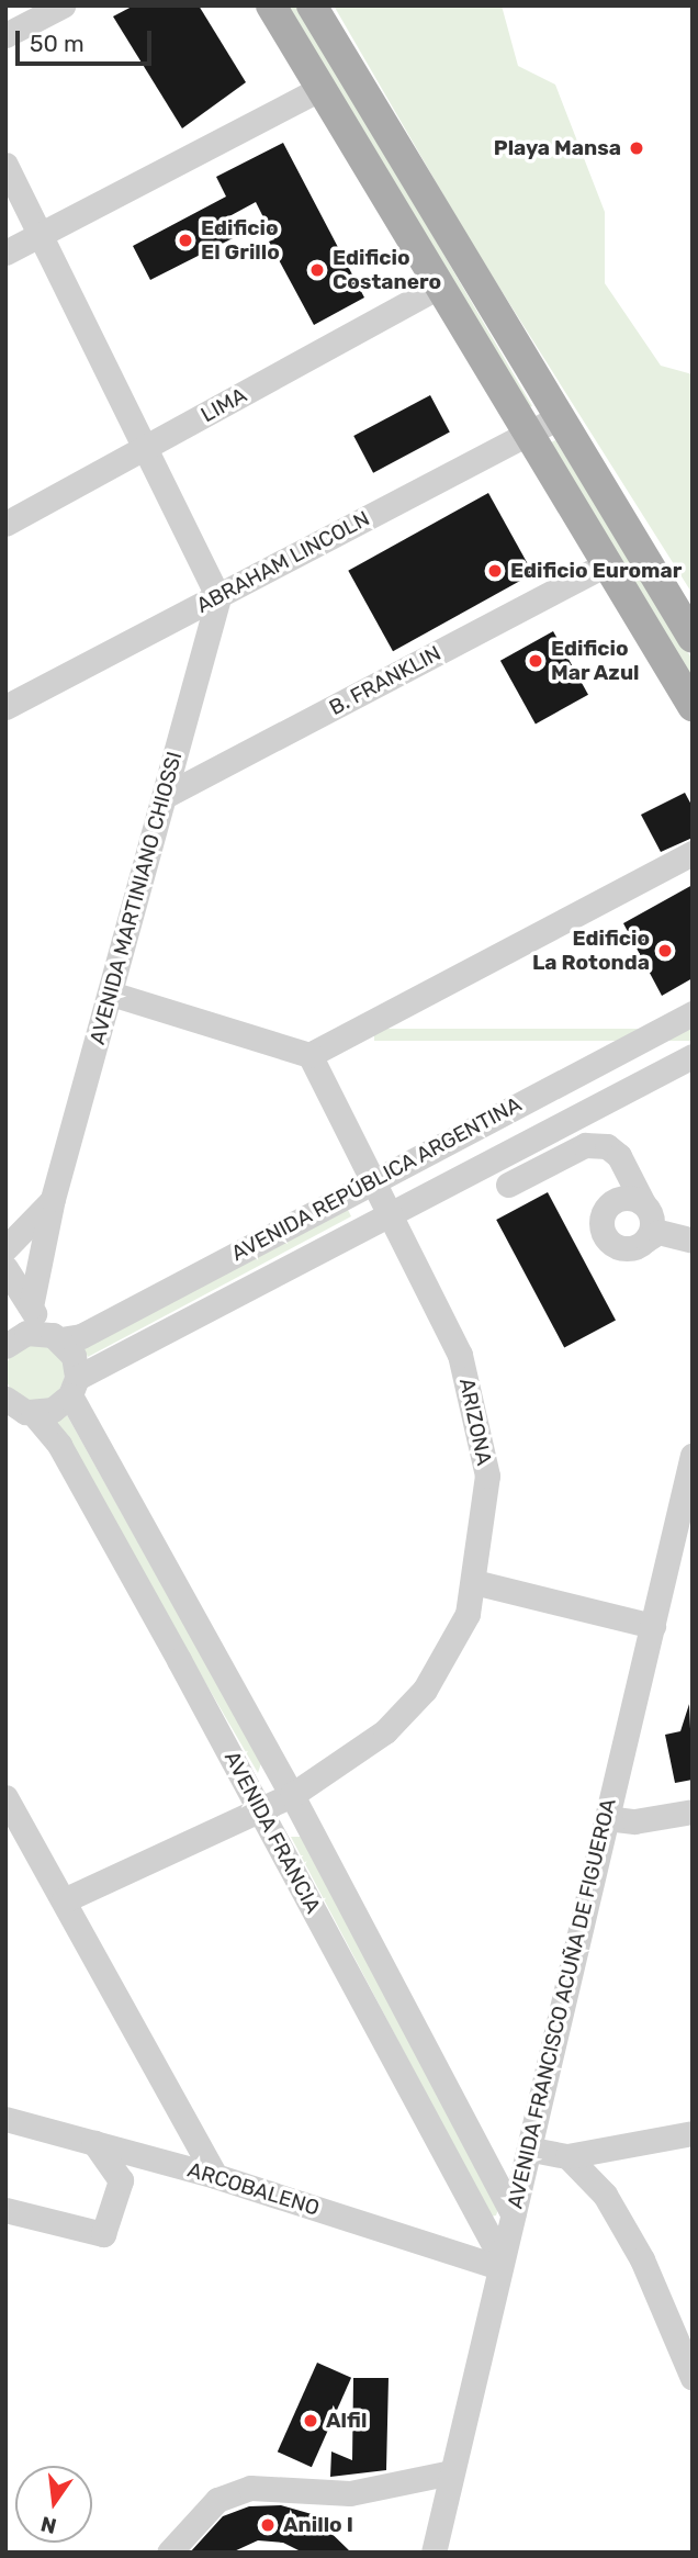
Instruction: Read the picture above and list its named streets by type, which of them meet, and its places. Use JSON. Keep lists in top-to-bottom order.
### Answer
{
  "streets": {
    "street": [
      "LIMA",
      "ABRAHAM LINCOLN",
      "B. FRANKLIN",
      "AVENIDA MARTINIANO CHIOSSI",
      "AVENIDA REPÚBLICA ARGENTINA",
      "ARIZONA",
      "AVENIDA FRANCIA",
      "AVENIDA FRANCISCO ACUÑA DE FIGUEROA",
      "ARCOBALENO"
    ]
  },
  "crossings": [
    ["ABRAHAM LINCOLN", "AVENIDA MARTINIANO CHIOSSI"],
    ["B. FRANKLIN", "AVENIDA MARTINIANO CHIOSSI"],
    ["AVENIDA REPÚBLICA ARGENTINA", "ARIZONA"],
    ["AVENIDA REPÚBLICA ARGENTINA", "AVENIDA FRANCIA"],
    ["ARIZONA", "AVENIDA FRANCIA"],
    ["AVENIDA FRANCIA", "AVENIDA FRANCISCO ACUÑA DE FIGUEROA"],
    ["AVENIDA FRANCIA", "ARCOBALENO"],
    ["AVENIDA FRANCISCO ACUÑA DE FIGUEROA", "ARCOBALENO"]
  ],
  "places": [
    "Playa Mansa",
    "Edificio El Grillo",
    "Edificio Costanero",
    "Edificio Euromar",
    "Edificio Mar Azul",
    "Edificio La Rotonda",
    "Alfil",
    "Anillo I"
  ],
  "scale_bar": "50 m",
  "north": "bottom"
}
